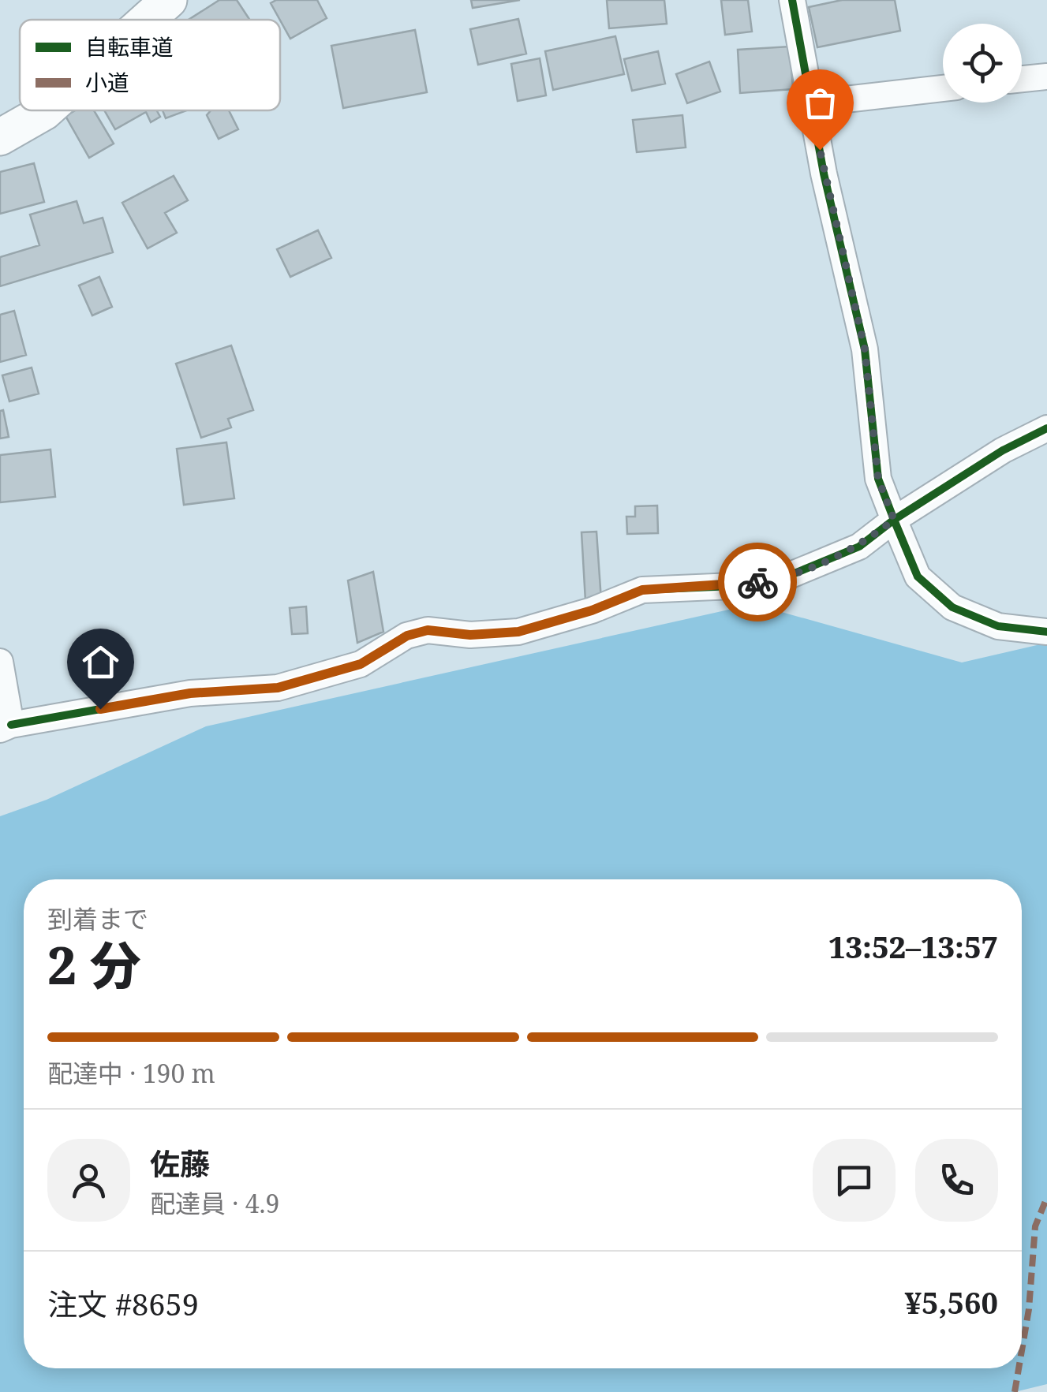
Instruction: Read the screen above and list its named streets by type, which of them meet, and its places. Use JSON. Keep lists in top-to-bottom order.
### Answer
{
  "legend": ["自転車道", "小道"],
  "page": {
    "heading": ["2 分", "到着まで", "13:52–13:57"],
    "panel": [
      "佐藤",
      "配達員 · 4.9",
      "注文 #8659",
      "¥5,560"
    ],
    "bar": "配達中 · 190 m"
  }
}
